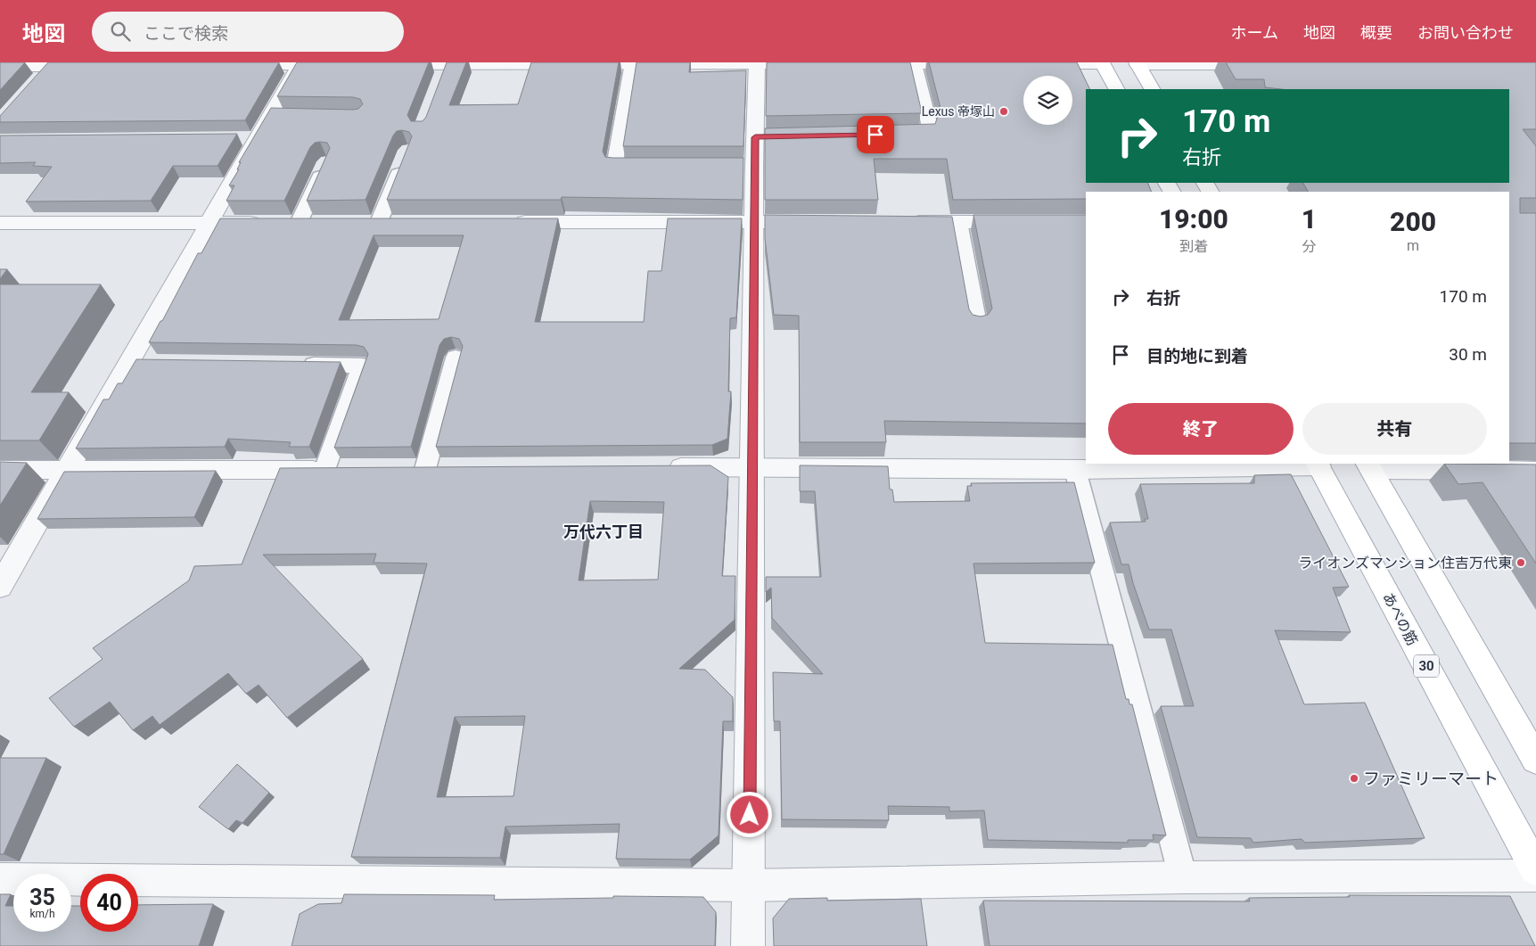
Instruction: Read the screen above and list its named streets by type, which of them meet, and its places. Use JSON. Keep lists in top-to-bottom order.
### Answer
{
  "streets": {
    "main road": ["あべの筋", "30"]
  },
  "districts": ["万代六丁目"],
  "places": ["Lexus 帝塚山", "ライオンズマンション住吉万代東", "ファミリーマート"],
  "page": {
    "header": "地図",
    "search": "ここで検索",
    "nav": [
      "ホーム",
      "地図",
      "概要",
      "お問い合わせ"
    ],
    "turn": ["170 m", "右折"],
    "eta": [
      "19:00",
      "到着",
      "1",
      "分",
      "200",
      "m"
    ],
    "list": [
      {
        "name": "右折",
        "value": "170 m"
      },
      {
        "name": "目的地に到着",
        "value": "30 m"
      }
    ],
    "buttons": ["終了", "共有"],
    "speed": "35 km/h",
    "limit": "40"
  }
}
